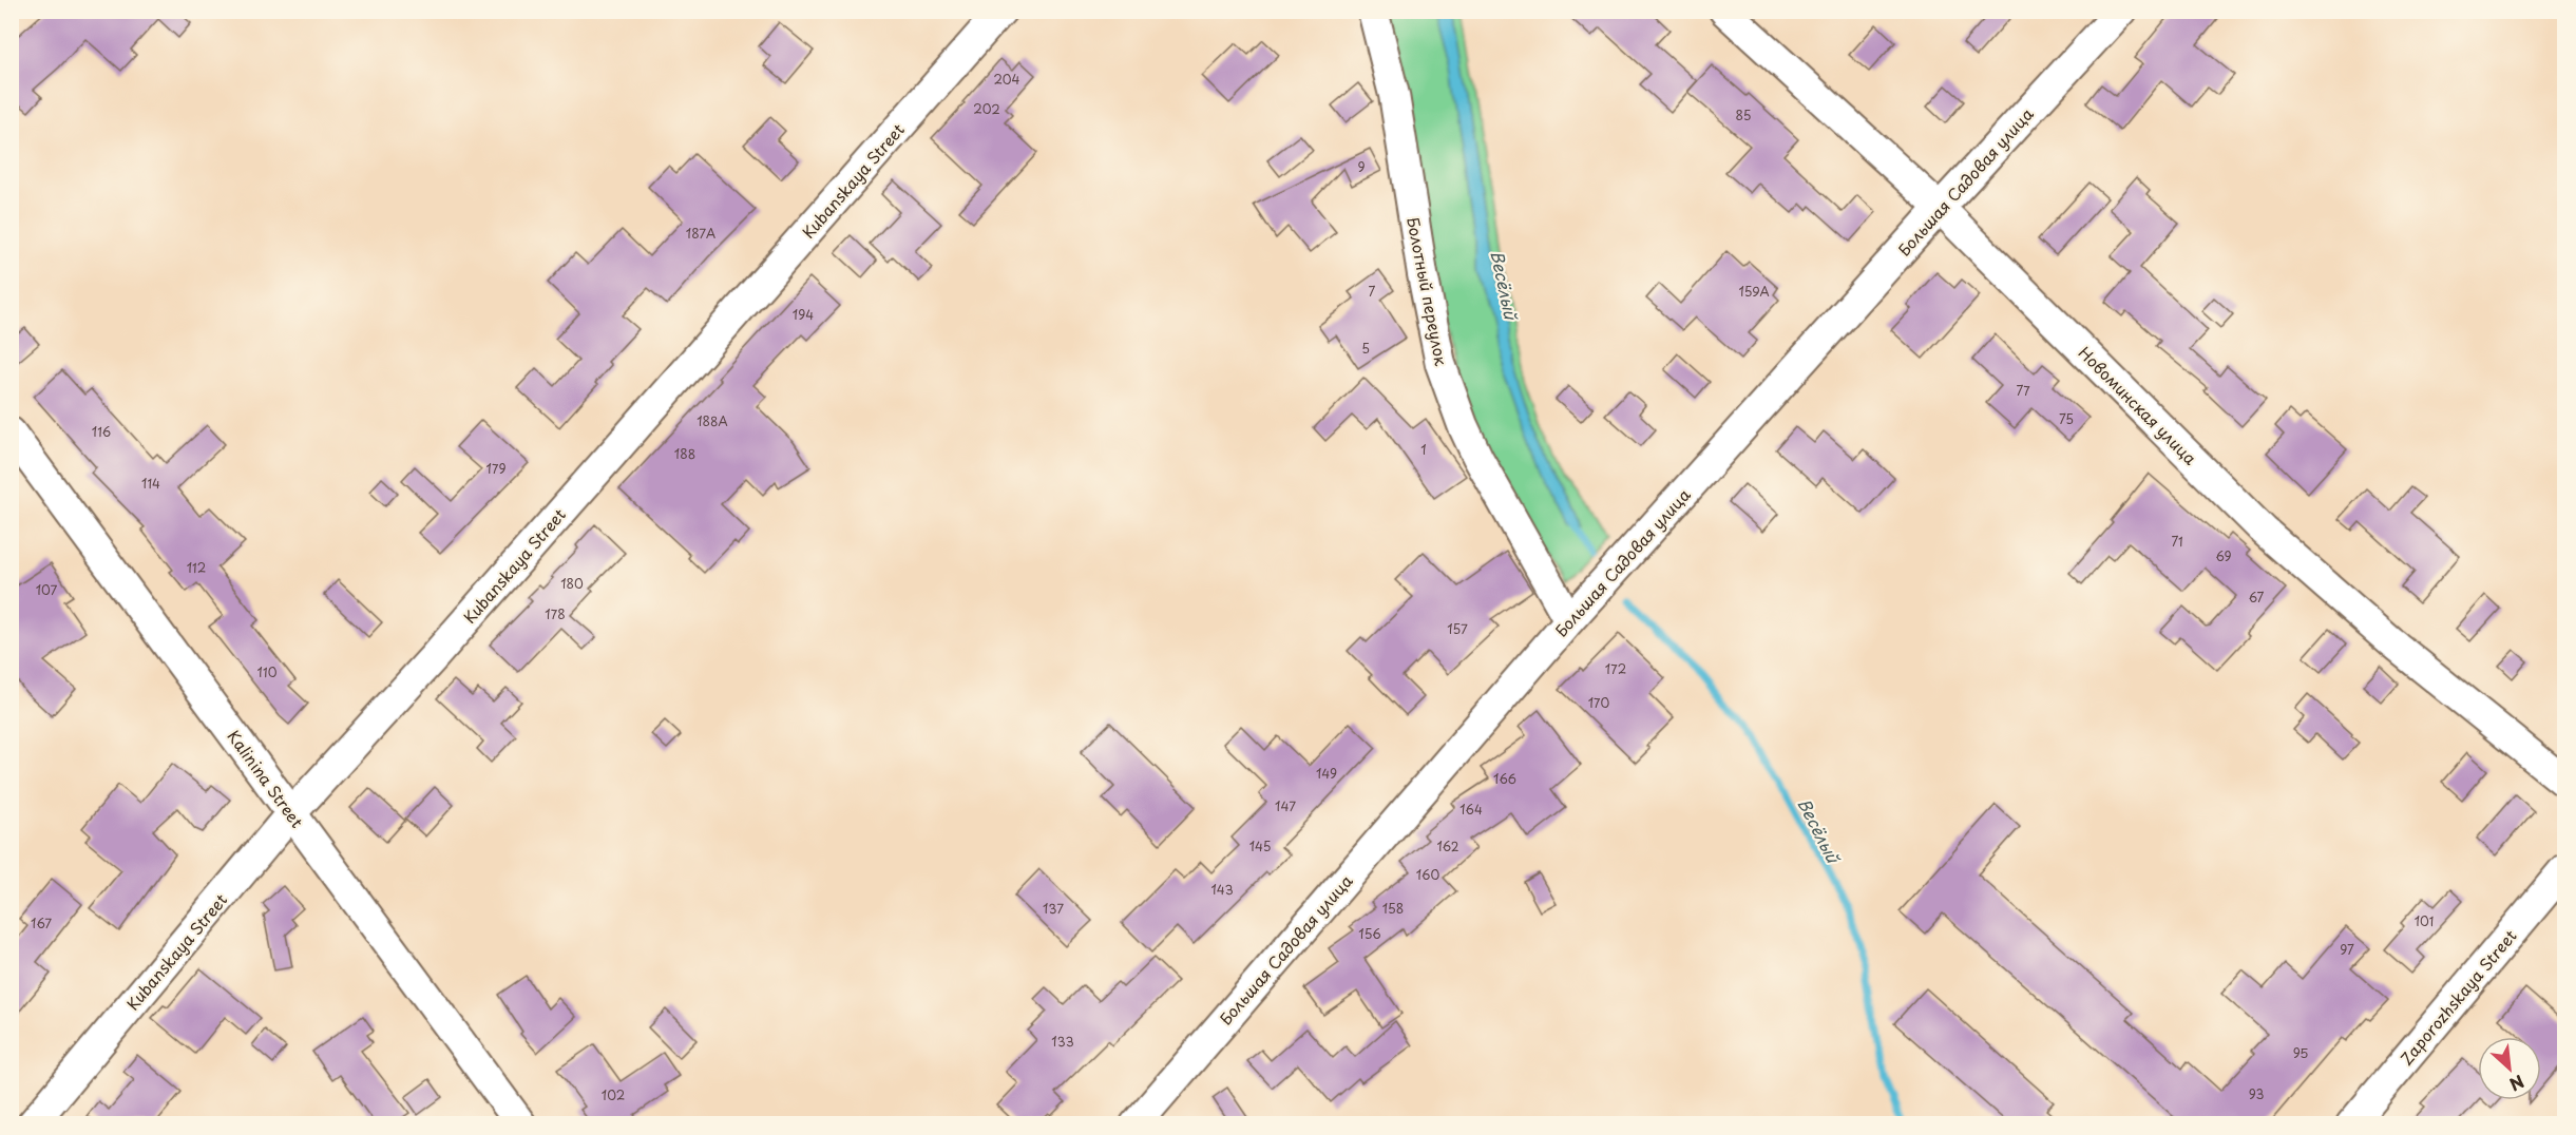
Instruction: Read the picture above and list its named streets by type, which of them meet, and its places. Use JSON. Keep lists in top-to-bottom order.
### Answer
{
  "streets": {
    "street": [
      "Kubanskaya Street",
      "Большая Садовая улица",
      "Болотный переулок",
      "Новоминская улица",
      "Kalinina Street",
      "Zaporozhskaya Street"
    ]
  },
  "crossings": [
    ["Kubanskaya Street", "Kalinina Street"],
    ["Большая Садовая улица", "Болотный переулок"],
    ["Большая Садовая улица", "Новоминская улица"]
  ],
  "water": ["Весёлый"],
  "house_numbers": [
    "204",
    "202",
    "85",
    "9",
    "187А",
    "7",
    "159А",
    "194",
    "5",
    "77",
    "75",
    "188А",
    "116",
    "1",
    "188",
    "179",
    "114",
    "71",
    "69",
    "112",
    "180",
    "107",
    "67",
    "178",
    "157",
    "172",
    "110",
    "170",
    "149",
    "166",
    "147",
    "164",
    "145",
    "162",
    "160",
    "143",
    "137",
    "158",
    "101",
    "167",
    "156",
    "97",
    "133",
    "95",
    "93",
    "102"
  ],
  "north": "bottom right"
}
